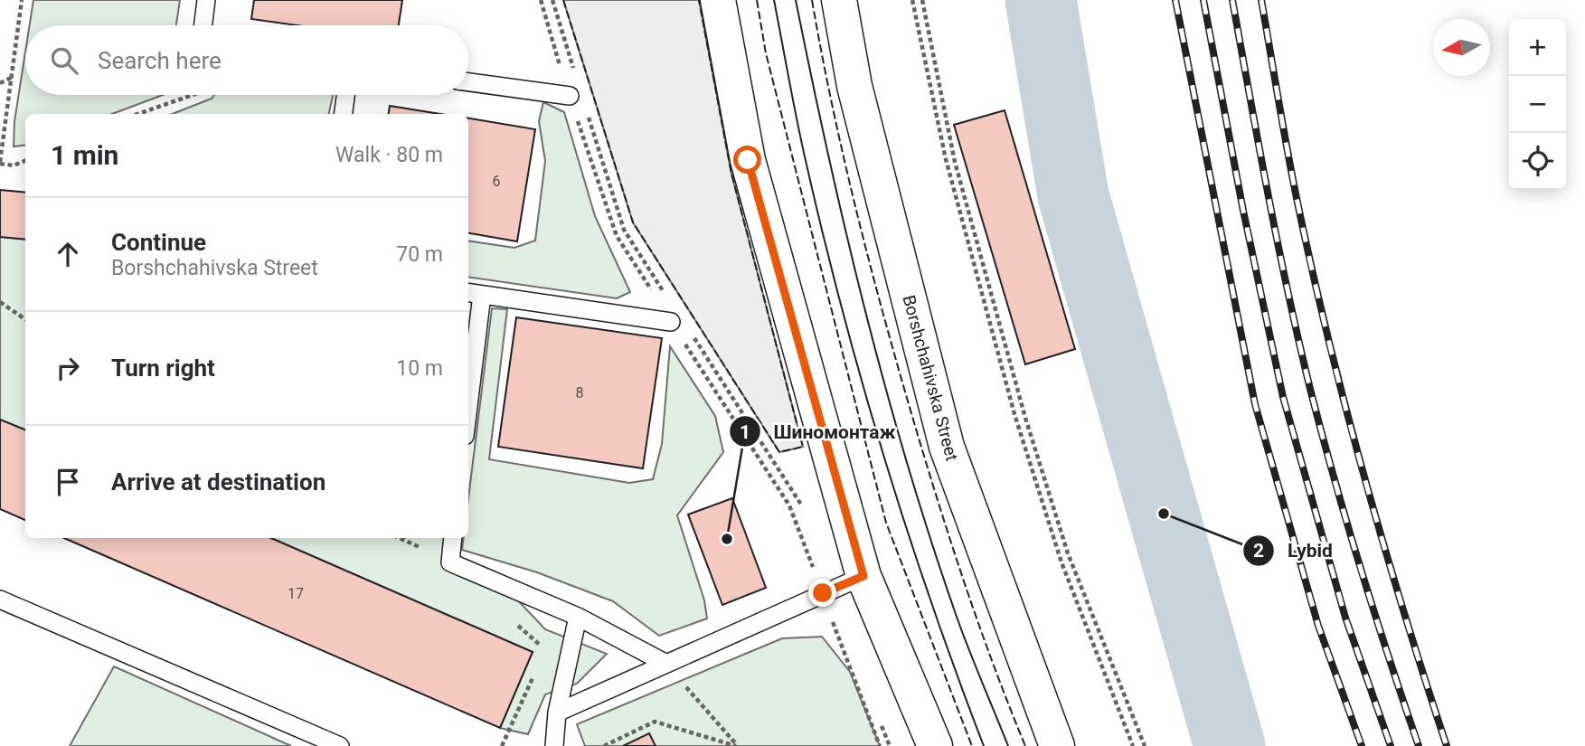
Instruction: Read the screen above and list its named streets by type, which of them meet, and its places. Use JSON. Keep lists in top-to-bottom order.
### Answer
{
  "streets": {
    "main road": ["Borshchahivska Street"]
  },
  "places": ["Lybid", "Шиномонтаж"],
  "house_numbers": ["6", "8", "17"],
  "north": "left",
  "page": {
    "map_buttons": ["+", "−"],
    "search": "Search here",
    "heading": ["1 min", "Walk · 80 m"],
    "list": [
      ["Continue", "Borshchahivska Street", "70 m"],
      ["Turn right", "10 m"],
      "Arrive at destination"
    ]
  }
}
